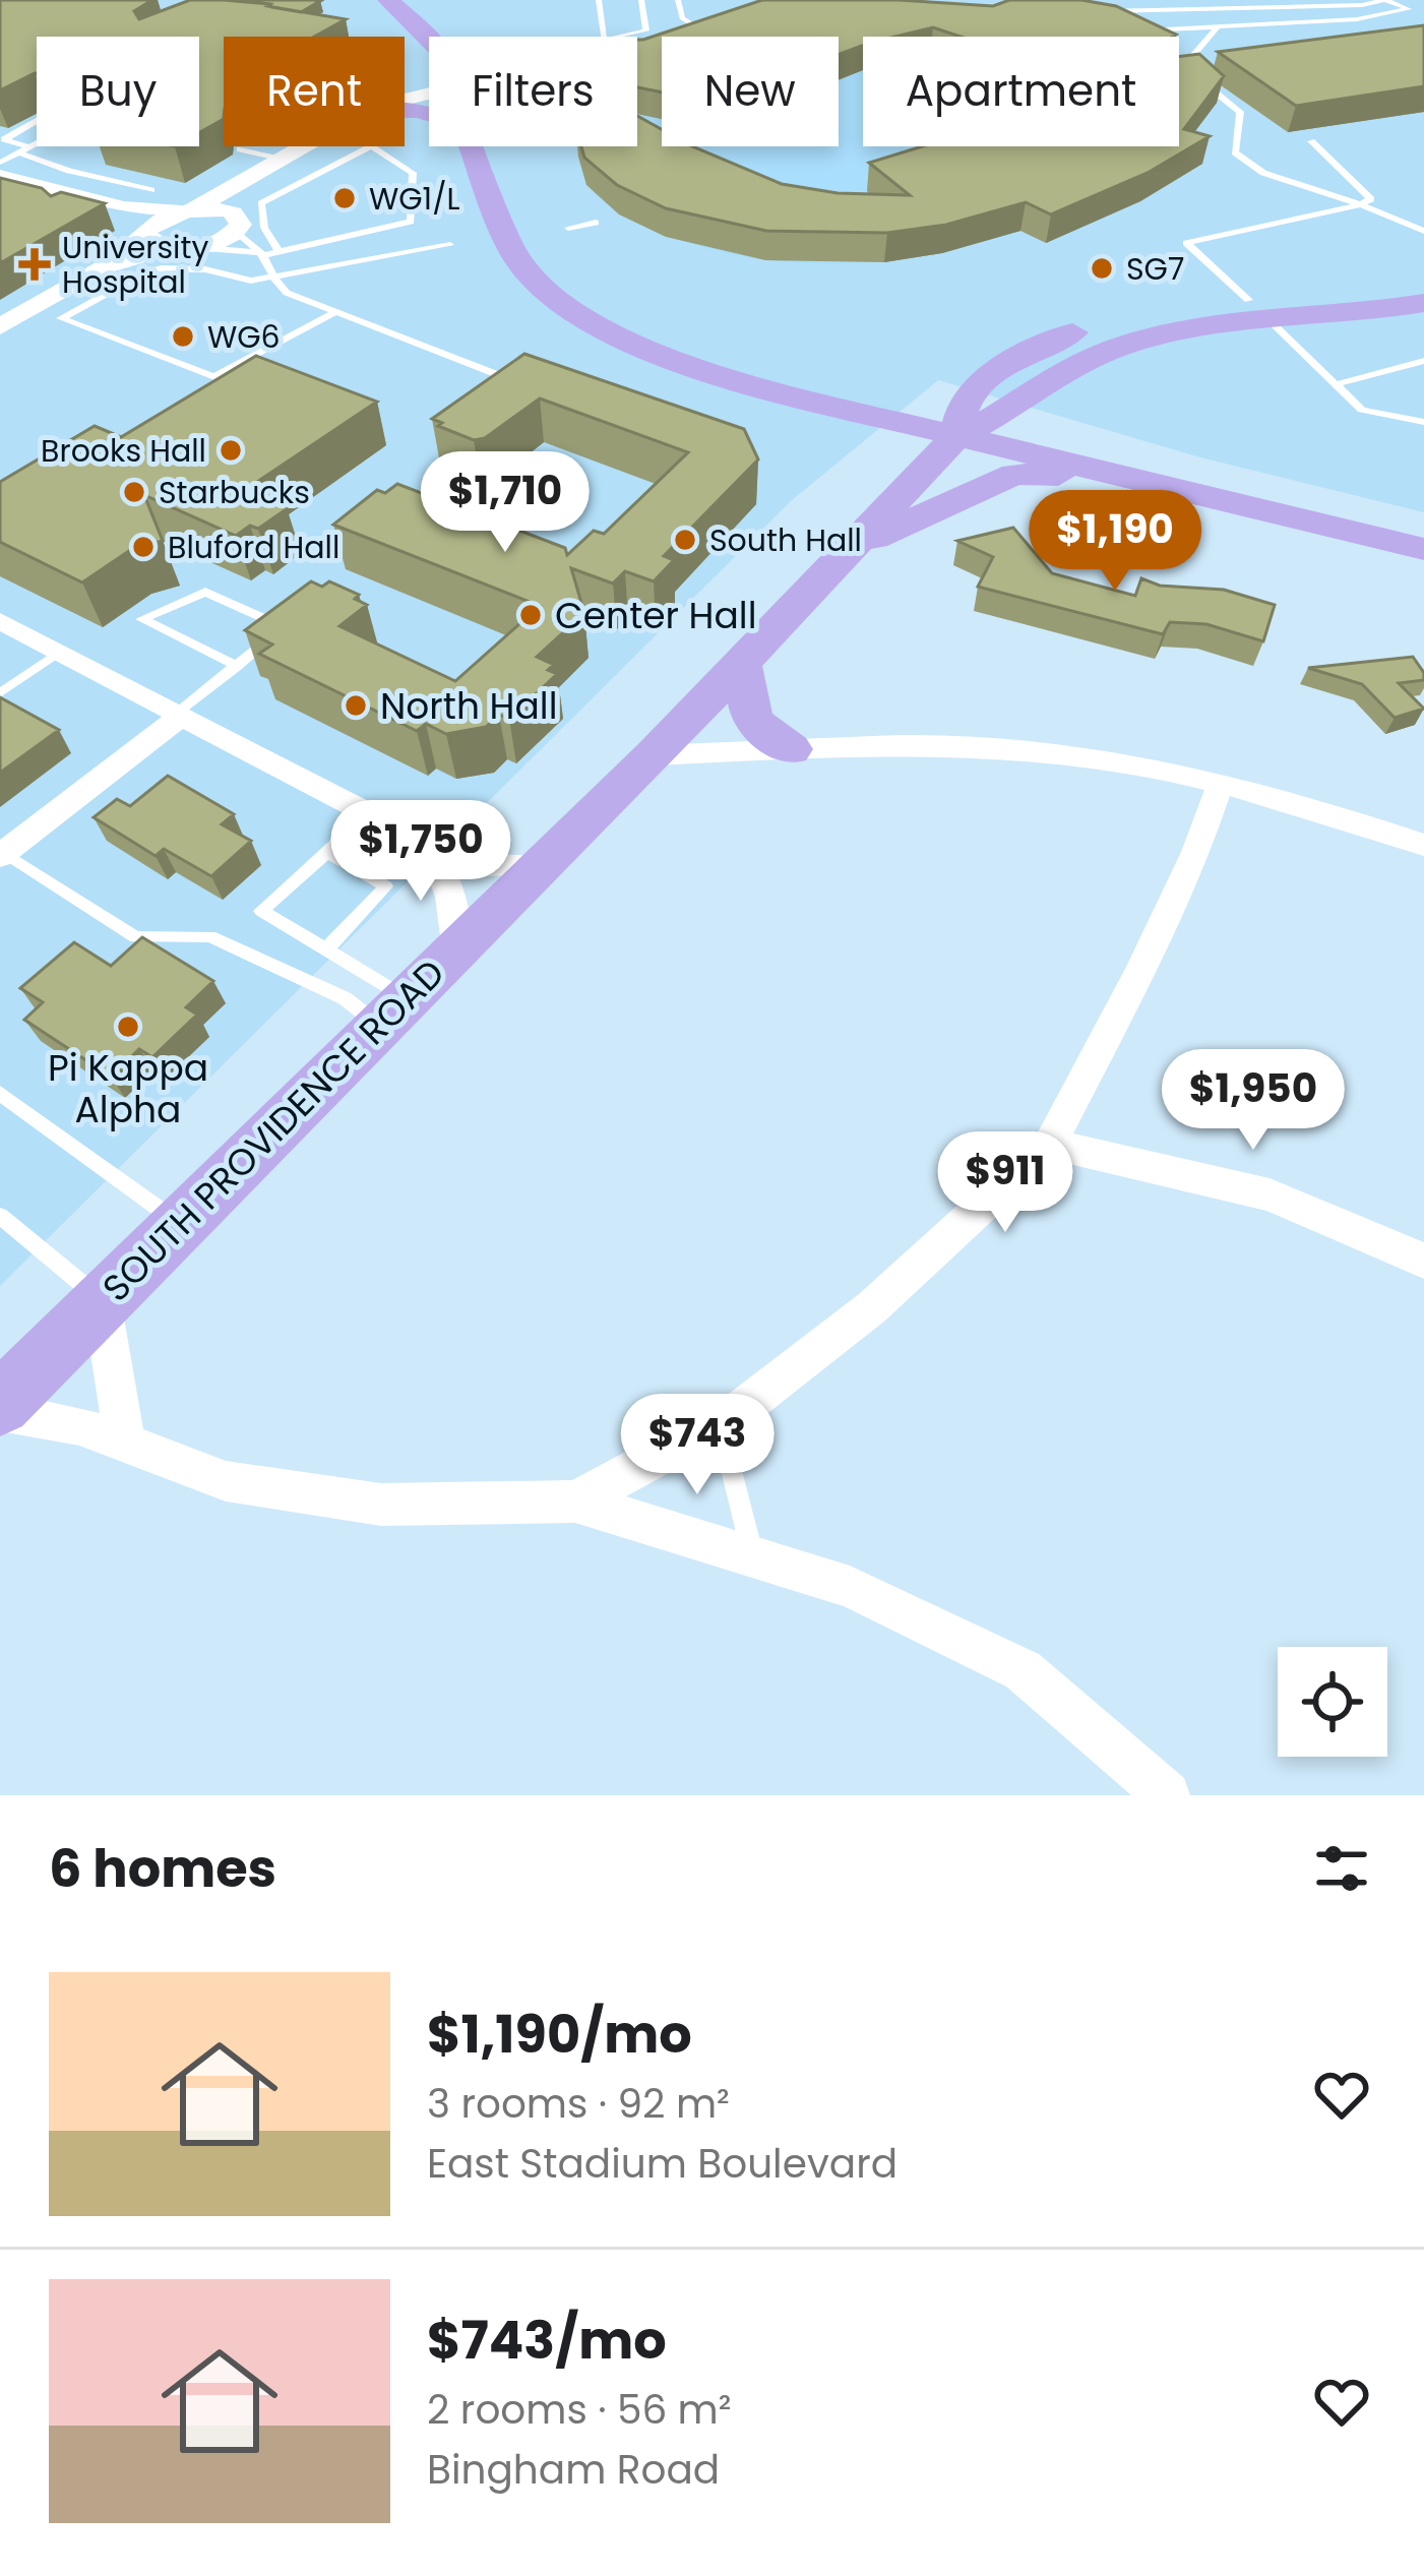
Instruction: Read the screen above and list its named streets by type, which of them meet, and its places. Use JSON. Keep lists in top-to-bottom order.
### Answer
{
  "streets": {
    "main road": ["SOUTH PROVIDENCE ROAD"]
  },
  "places": {
    "other": [
      "WG1/L",
      "SG7",
      "WG6",
      "Brooks Hall",
      "Starbucks",
      "South Hall",
      "Bluford Hall",
      "Center Hall",
      "North Hall",
      "Pi Kappa Alpha"
    ],
    "health": ["University Hospital"]
  },
  "page": {
    "chip": [
      "Buy",
      "Rent",
      "Filters",
      "New",
      "Apartment"
    ],
    "price": [
      "$1,710",
      "$1,190",
      "$1,750",
      "$1,950",
      "$911",
      "$743"
    ],
    "heading": "6 homes",
    "list": [
      {
        "name": "$1,190/mo",
        "note": "3 rooms · 92 m² · East Stadium Boulevard"
      },
      {
        "name": "$743/mo",
        "note": "2 rooms · 56 m² · Bingham Road"
      }
    ]
  }
}
